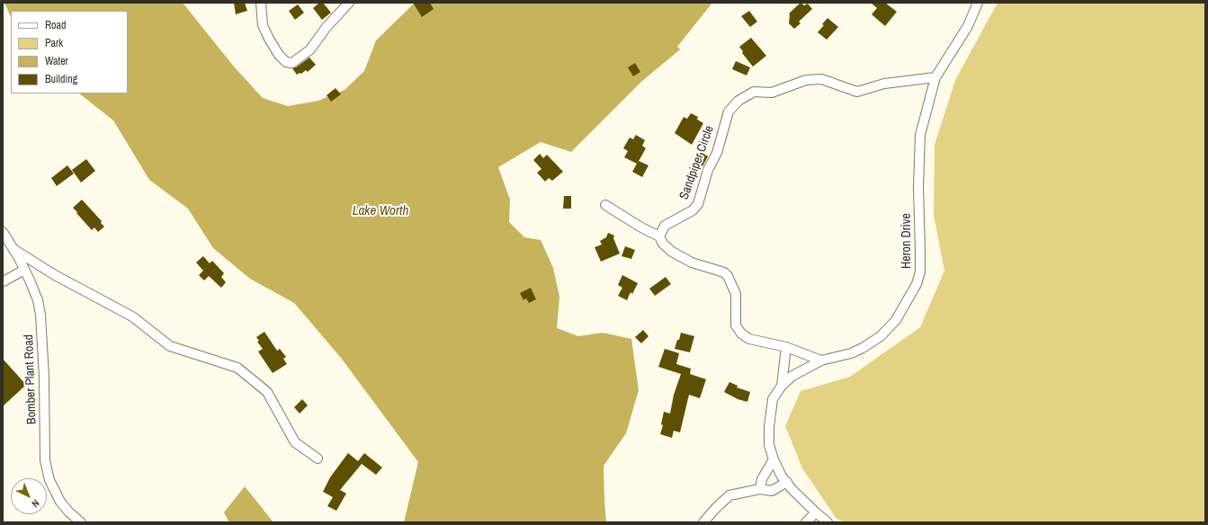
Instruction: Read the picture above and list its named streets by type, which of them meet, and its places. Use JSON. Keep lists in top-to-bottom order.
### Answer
{
  "streets": {
    "street": ["Sandpiper Circle", "Heron Drive", "Bomber Plant Road"]
  },
  "crossings": [
    ["Sandpiper Circle", "Heron Drive"]
  ],
  "water": ["Lake Worth"],
  "legend": [
    "Road",
    "Park",
    "Water",
    "Building"
  ],
  "north": "bottom right"
}
